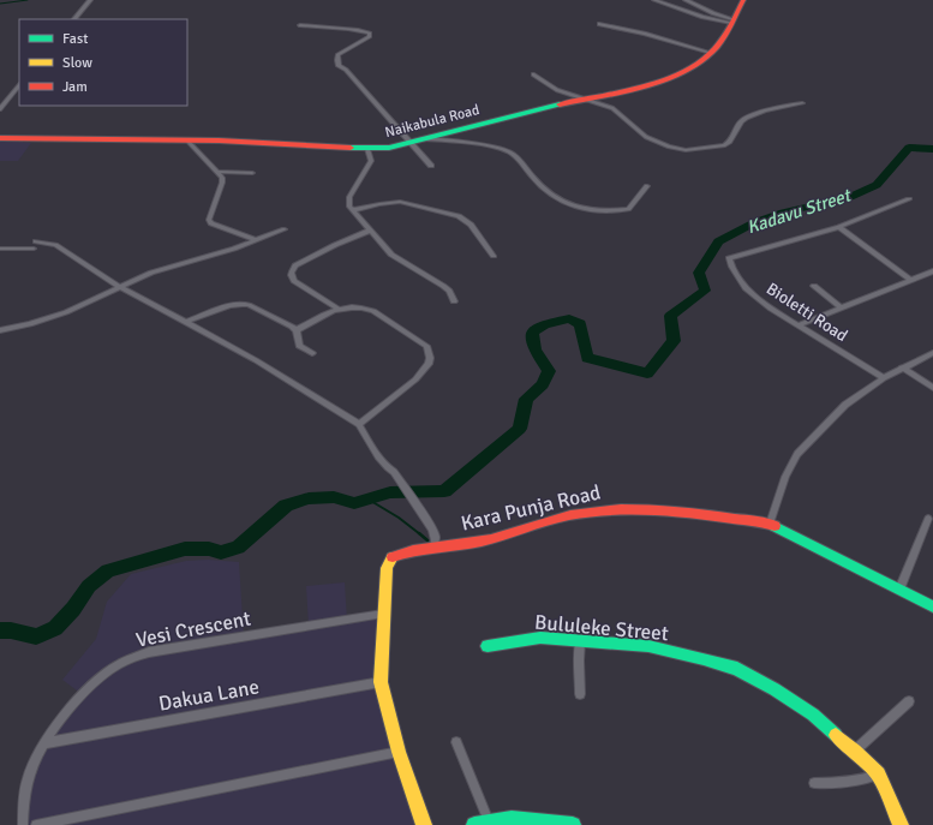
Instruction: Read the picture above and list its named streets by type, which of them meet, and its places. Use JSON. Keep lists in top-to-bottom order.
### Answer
{
  "streets": {
    "street": [
      "Naikabula Road",
      "Bioletti Road",
      "Kara Punja Road",
      "Bululeke Street",
      "Vesi Crescent",
      "Dakua Lane"
    ]
  },
  "crossings": [
    ["Kara Punja Road", "Vesi Crescent"],
    ["Kara Punja Road", "Dakua Lane"],
    ["Vesi Crescent", "Dakua Lane"]
  ],
  "water": ["Kadavu Street"],
  "legend": ["Fast", "Slow", "Jam"]
}
